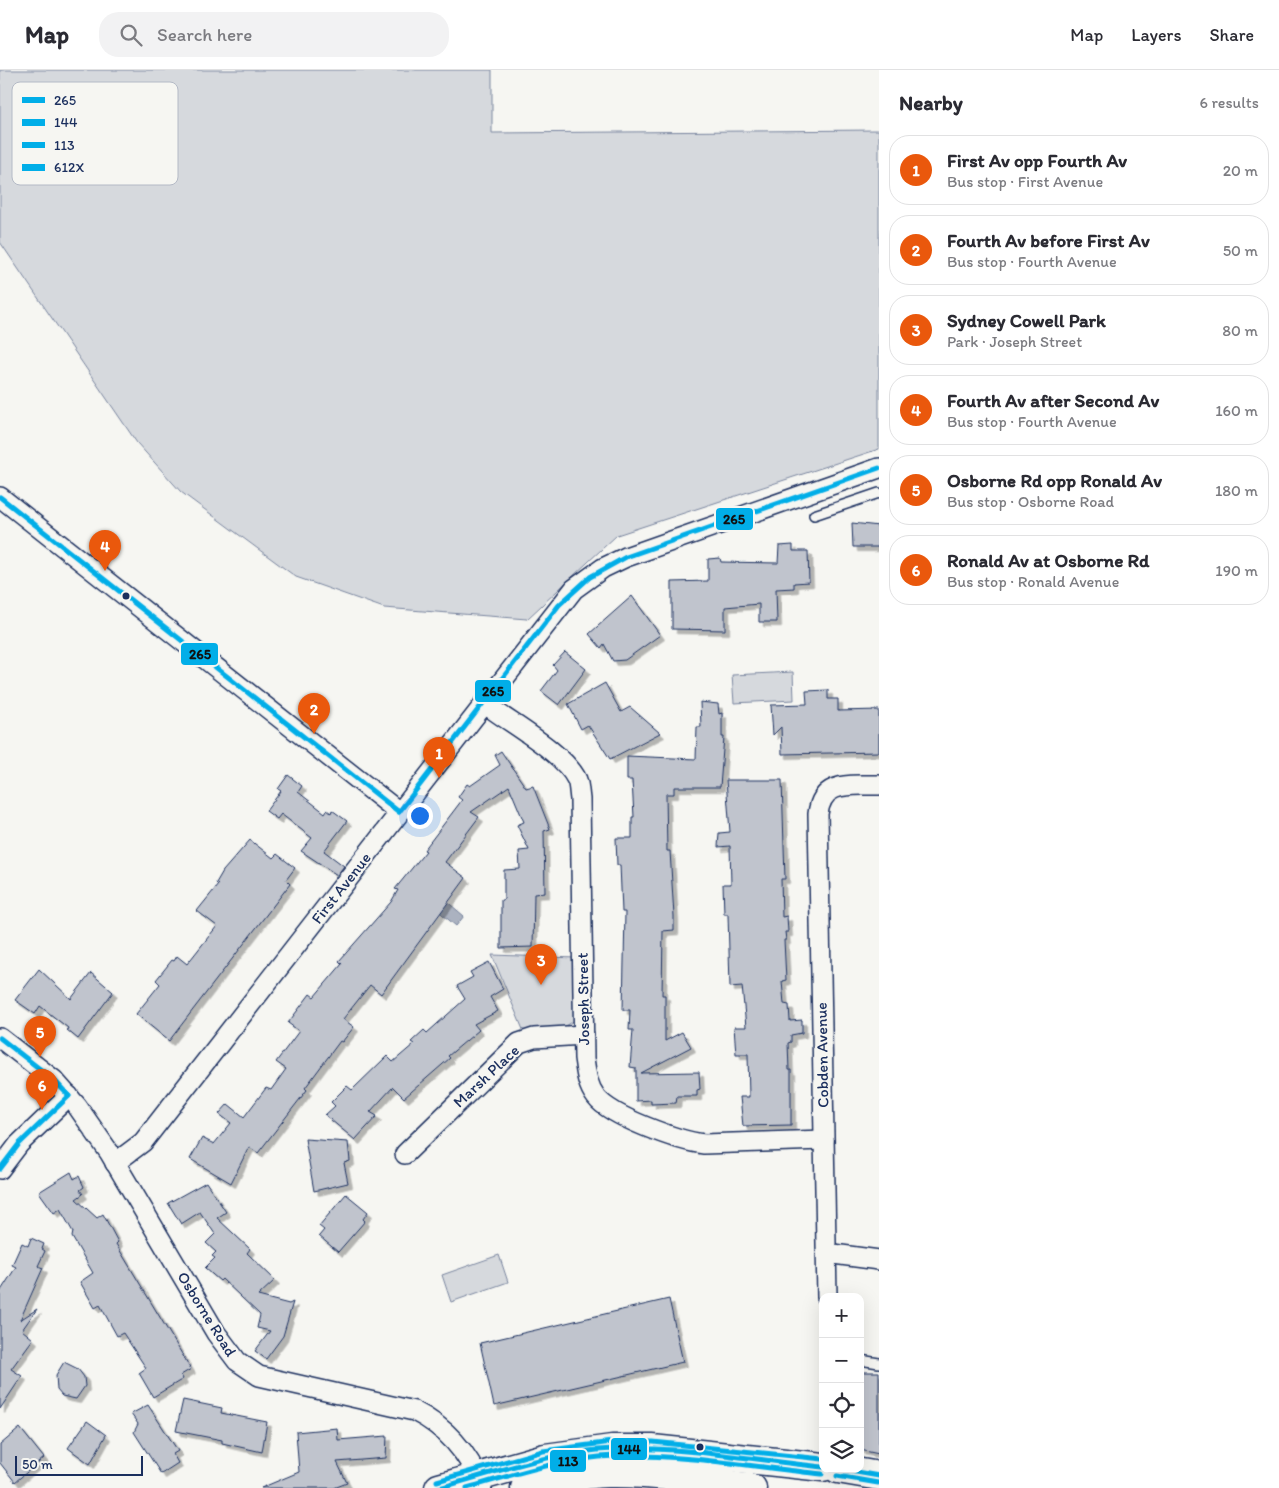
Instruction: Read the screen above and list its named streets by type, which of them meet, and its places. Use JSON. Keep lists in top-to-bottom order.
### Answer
{
  "streets": {
    "street": [
      "First Avenue",
      "Joseph Street",
      "Cobden Avenue",
      "Marsh Place",
      "Osborne Road"
    ]
  },
  "crossings": [
    ["First Avenue", "Joseph Street"],
    ["First Avenue", "Osborne Road"],
    ["Joseph Street", "Cobden Avenue"],
    ["Joseph Street", "Marsh Place"]
  ],
  "lines": [
    "transit line 265",
    "transit line 612X",
    "transit line 144",
    "transit line 113"
  ],
  "legend": [
    "265",
    "144",
    "113",
    "612X"
  ],
  "scale_bar": "50 m",
  "page": {
    "header": "Map",
    "search": "Search here",
    "nav": ["Map", "Layers", "Share"],
    "heading": ["Nearby", "6 results"],
    "list": [
      {
        "mark": "1",
        "name": "First Av opp Fourth Av",
        "note": "Bus stop · First Avenue",
        "value": "20 m"
      },
      {
        "mark": "2",
        "name": "Fourth Av before First Av",
        "note": "Bus stop · Fourth Avenue",
        "value": "50 m"
      },
      {
        "mark": "3",
        "name": "Sydney Cowell Park",
        "note": "Park · Joseph Street",
        "value": "80 m"
      },
      {
        "mark": "4",
        "name": "Fourth Av after Second Av",
        "note": "Bus stop · Fourth Avenue",
        "value": "160 m"
      },
      {
        "mark": "5",
        "name": "Osborne Rd opp Ronald Av",
        "note": "Bus stop · Osborne Road",
        "value": "180 m"
      },
      {
        "mark": "6",
        "name": "Ronald Av at Osborne Rd",
        "note": "Bus stop · Ronald Avenue",
        "value": "190 m"
      }
    ],
    "pins": [
      "4",
      "2",
      "1",
      "3",
      "5",
      "6"
    ],
    "map_buttons": ["+", "−"],
    "scale": "50 m"
  }
}
